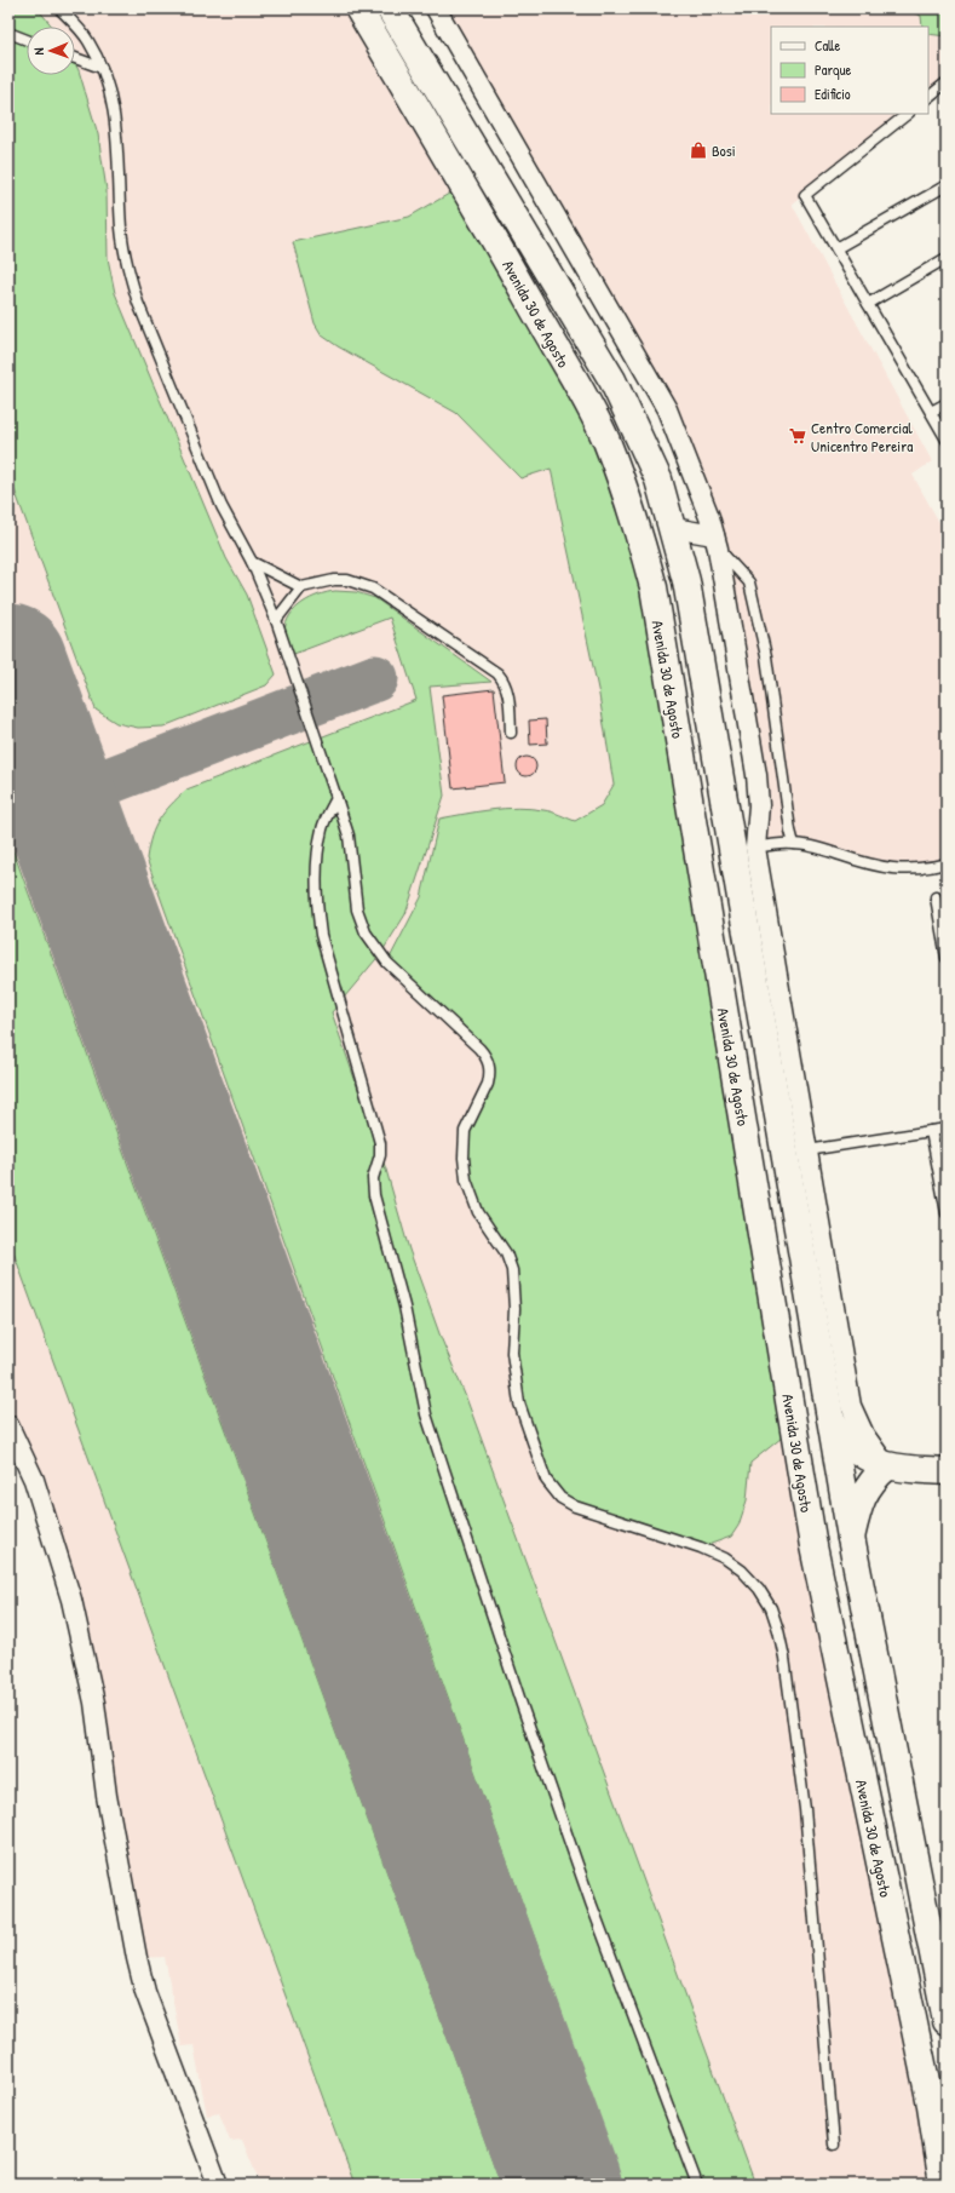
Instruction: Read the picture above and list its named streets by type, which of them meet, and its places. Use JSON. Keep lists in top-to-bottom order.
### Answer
{
  "streets": {
    "main road": ["Avenida 30 de Agosto"]
  },
  "places": {
    "shop": ["Bosi"],
    "supermarket": ["Centro Comercial Unicentro Pereira"]
  },
  "legend": ["Calle", "Parque", "Edificio"],
  "north": "left"
}
